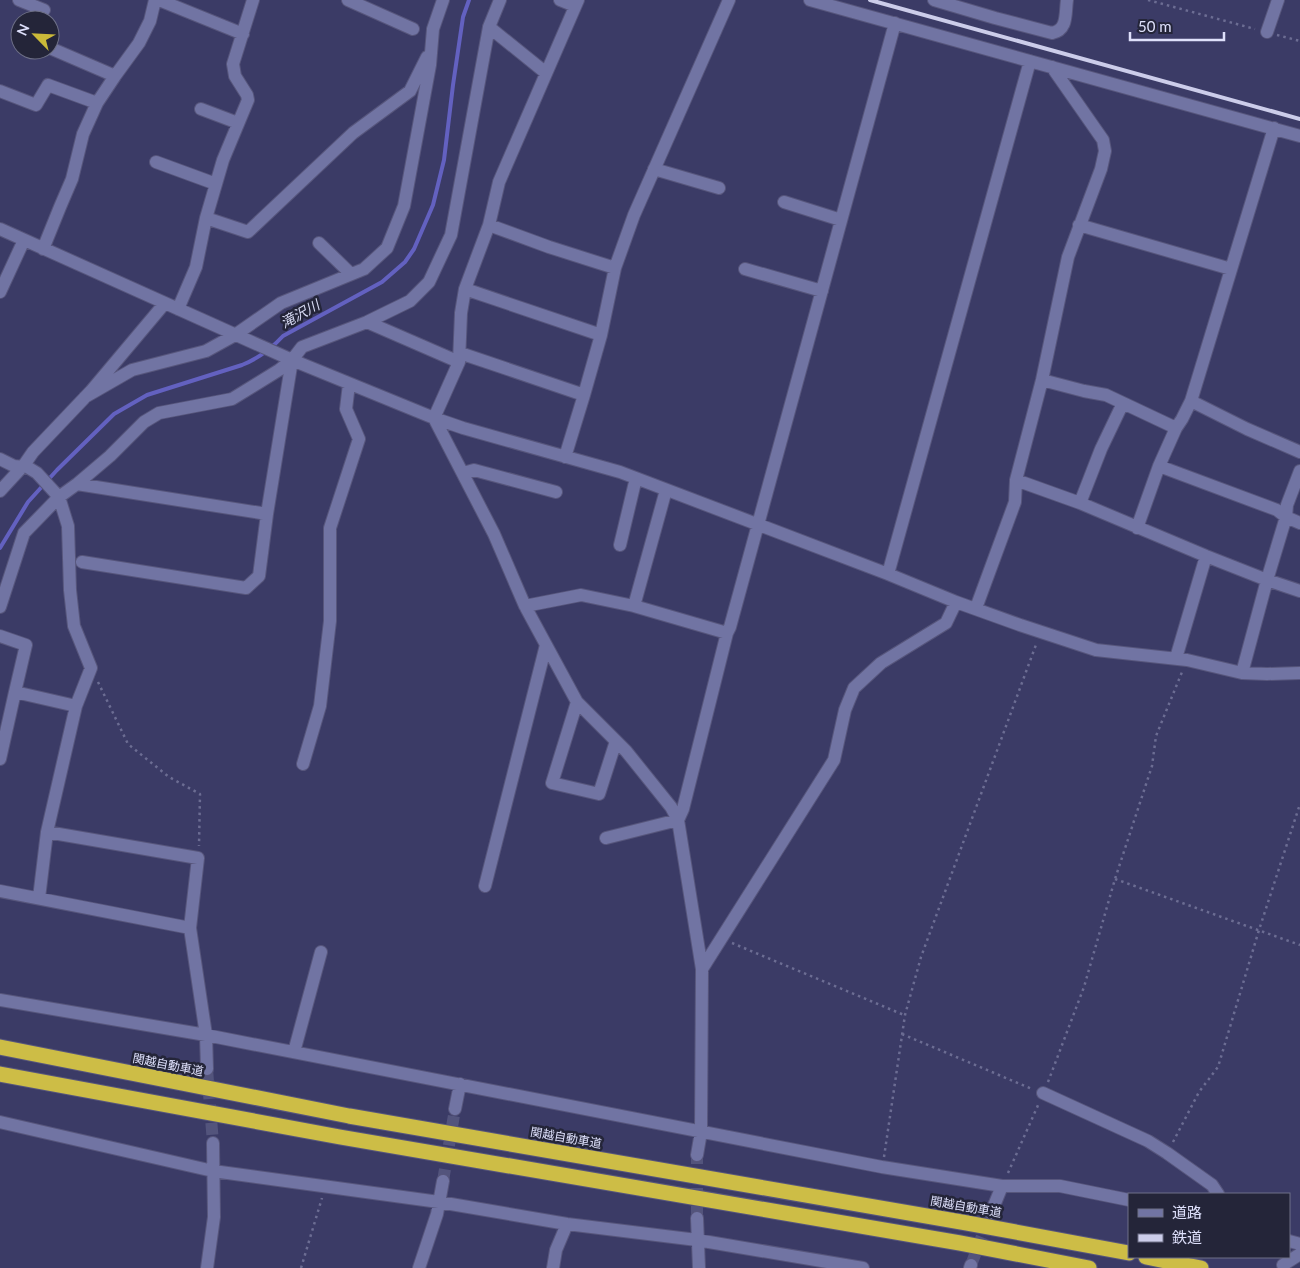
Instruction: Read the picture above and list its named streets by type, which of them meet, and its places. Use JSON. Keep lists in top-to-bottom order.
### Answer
{
  "streets": {
    "highway": ["関越自動車道"]
  },
  "water": ["滝沢川"],
  "legend": ["道路", "鉄道"],
  "scale_bar": "50 m",
  "north": "top left"
}
